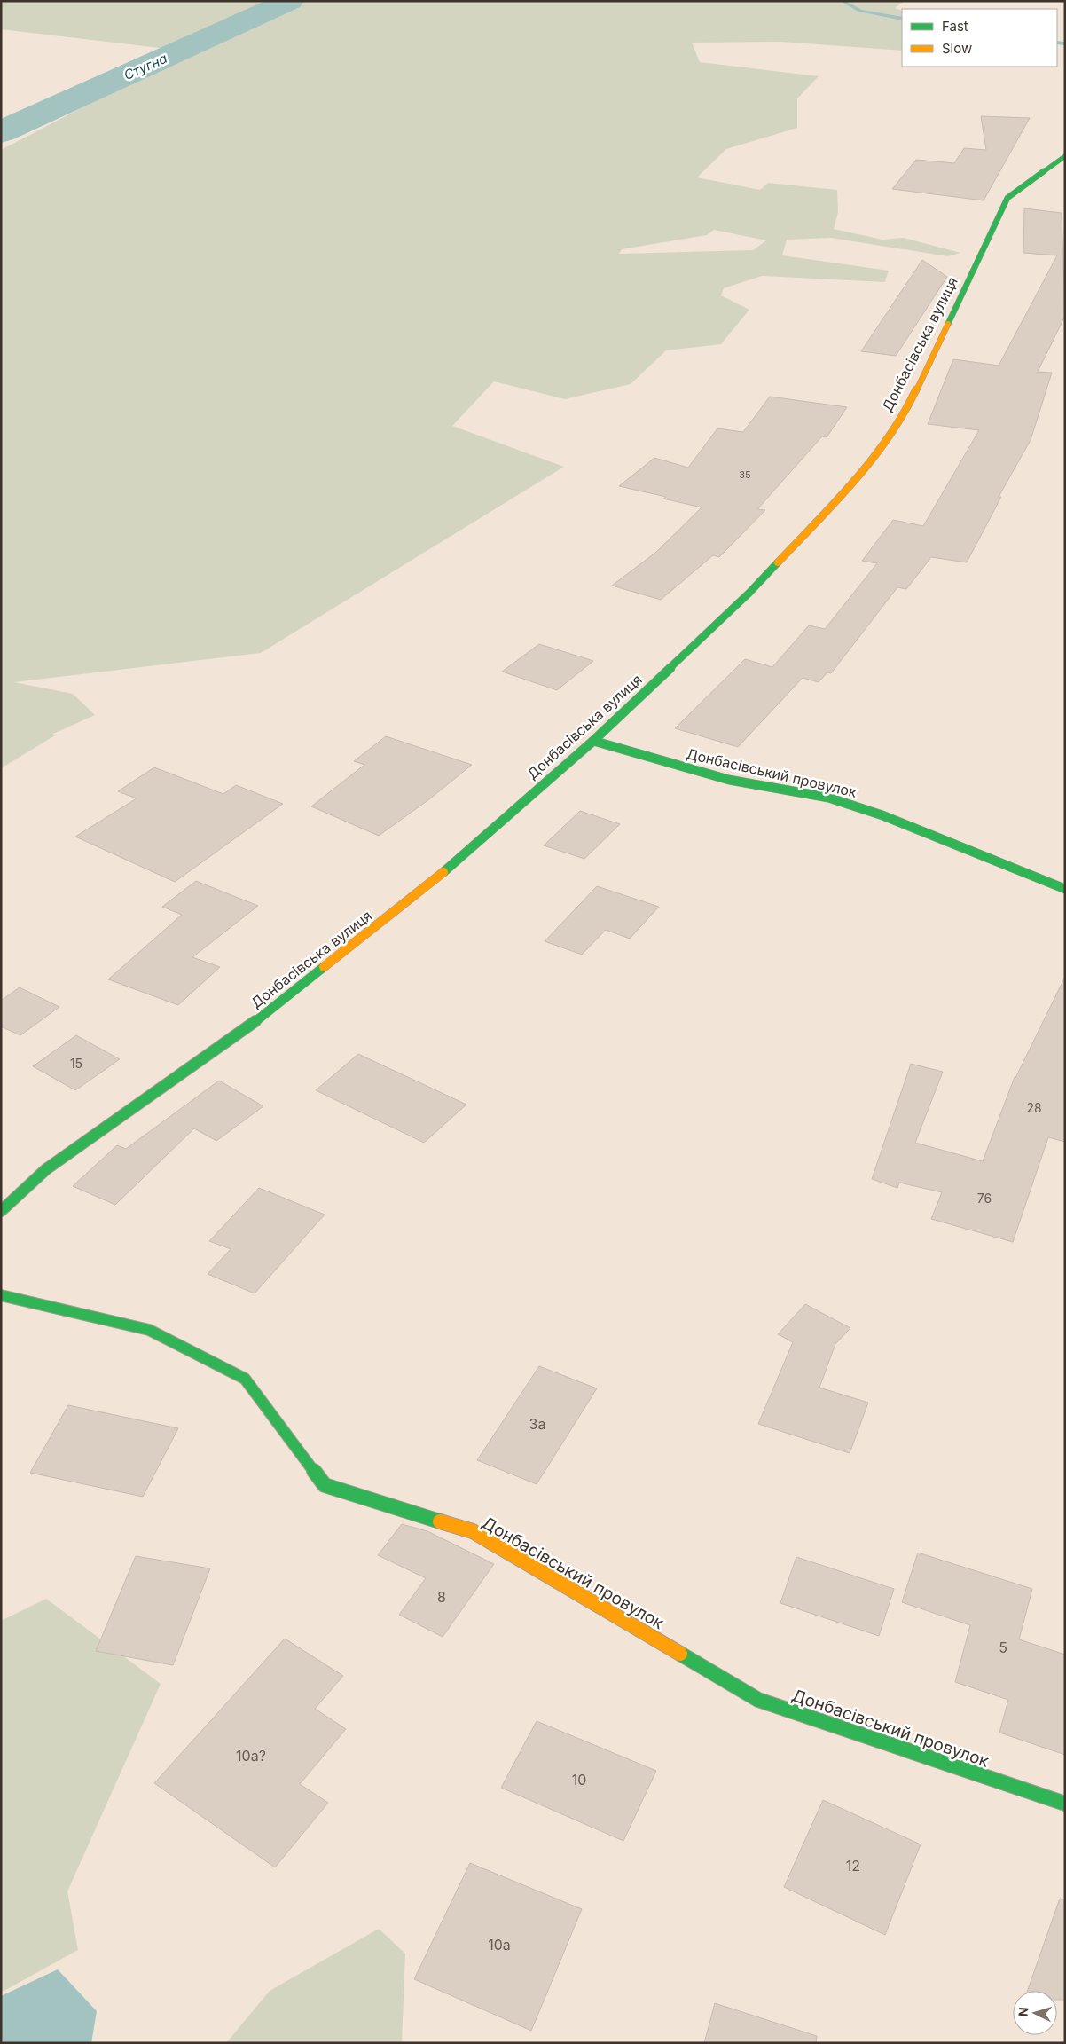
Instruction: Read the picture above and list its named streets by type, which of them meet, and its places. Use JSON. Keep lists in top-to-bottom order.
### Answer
{
  "streets": {
    "street": ["Донбасівська вулиця", "Донбасівський провулок"]
  },
  "crossings": [
    ["Донбасівська вулиця", "Донбасівський провулок"]
  ],
  "water": ["Стугна"],
  "house_numbers": [
    "35",
    "15",
    "28",
    "76",
    "3а",
    "8",
    "5",
    "10а?",
    "10",
    "12",
    "10а"
  ],
  "legend": ["Fast", "Slow"],
  "north": "left"
}
